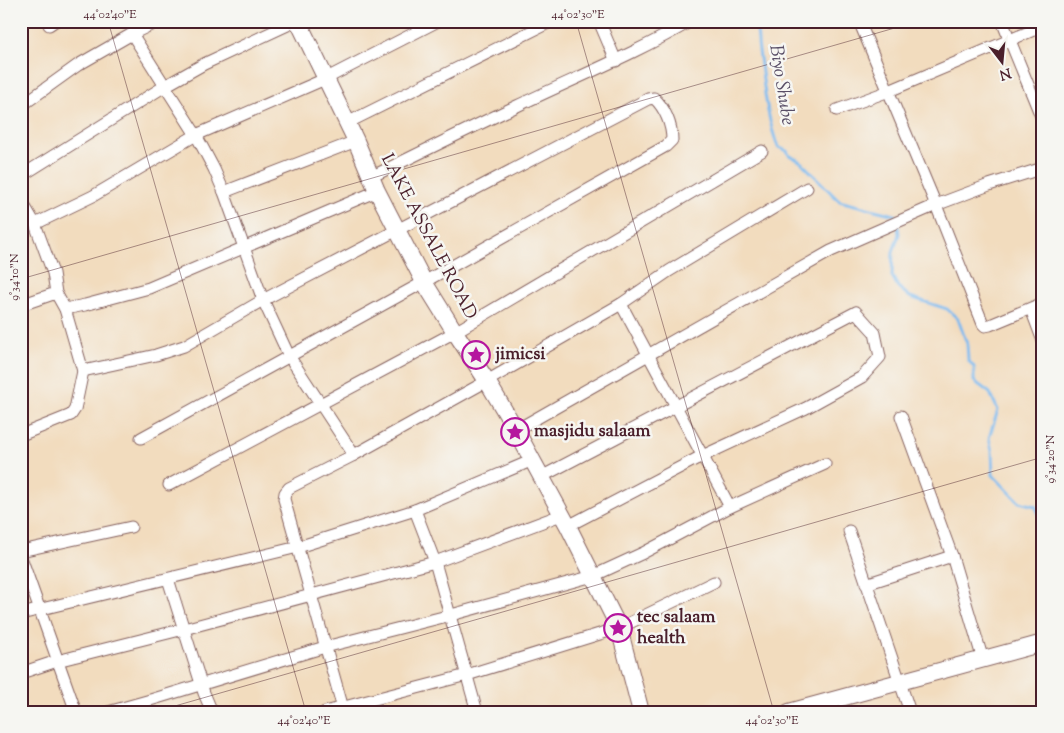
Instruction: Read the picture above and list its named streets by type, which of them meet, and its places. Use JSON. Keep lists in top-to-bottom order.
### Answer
{
  "streets": {
    "street": ["LAKE ASSALE ROAD"]
  },
  "water": ["Biyo Shube"],
  "places": {
    "place": ["jimicsi", "masjidu salaam", "tec salaam health"]
  },
  "north": "bottom",
  "coordinates": [
    "44°02'40\"E",
    "44°02'30\"E",
    "9°34'10\"N",
    "9°34'20\"N"
  ]
}
